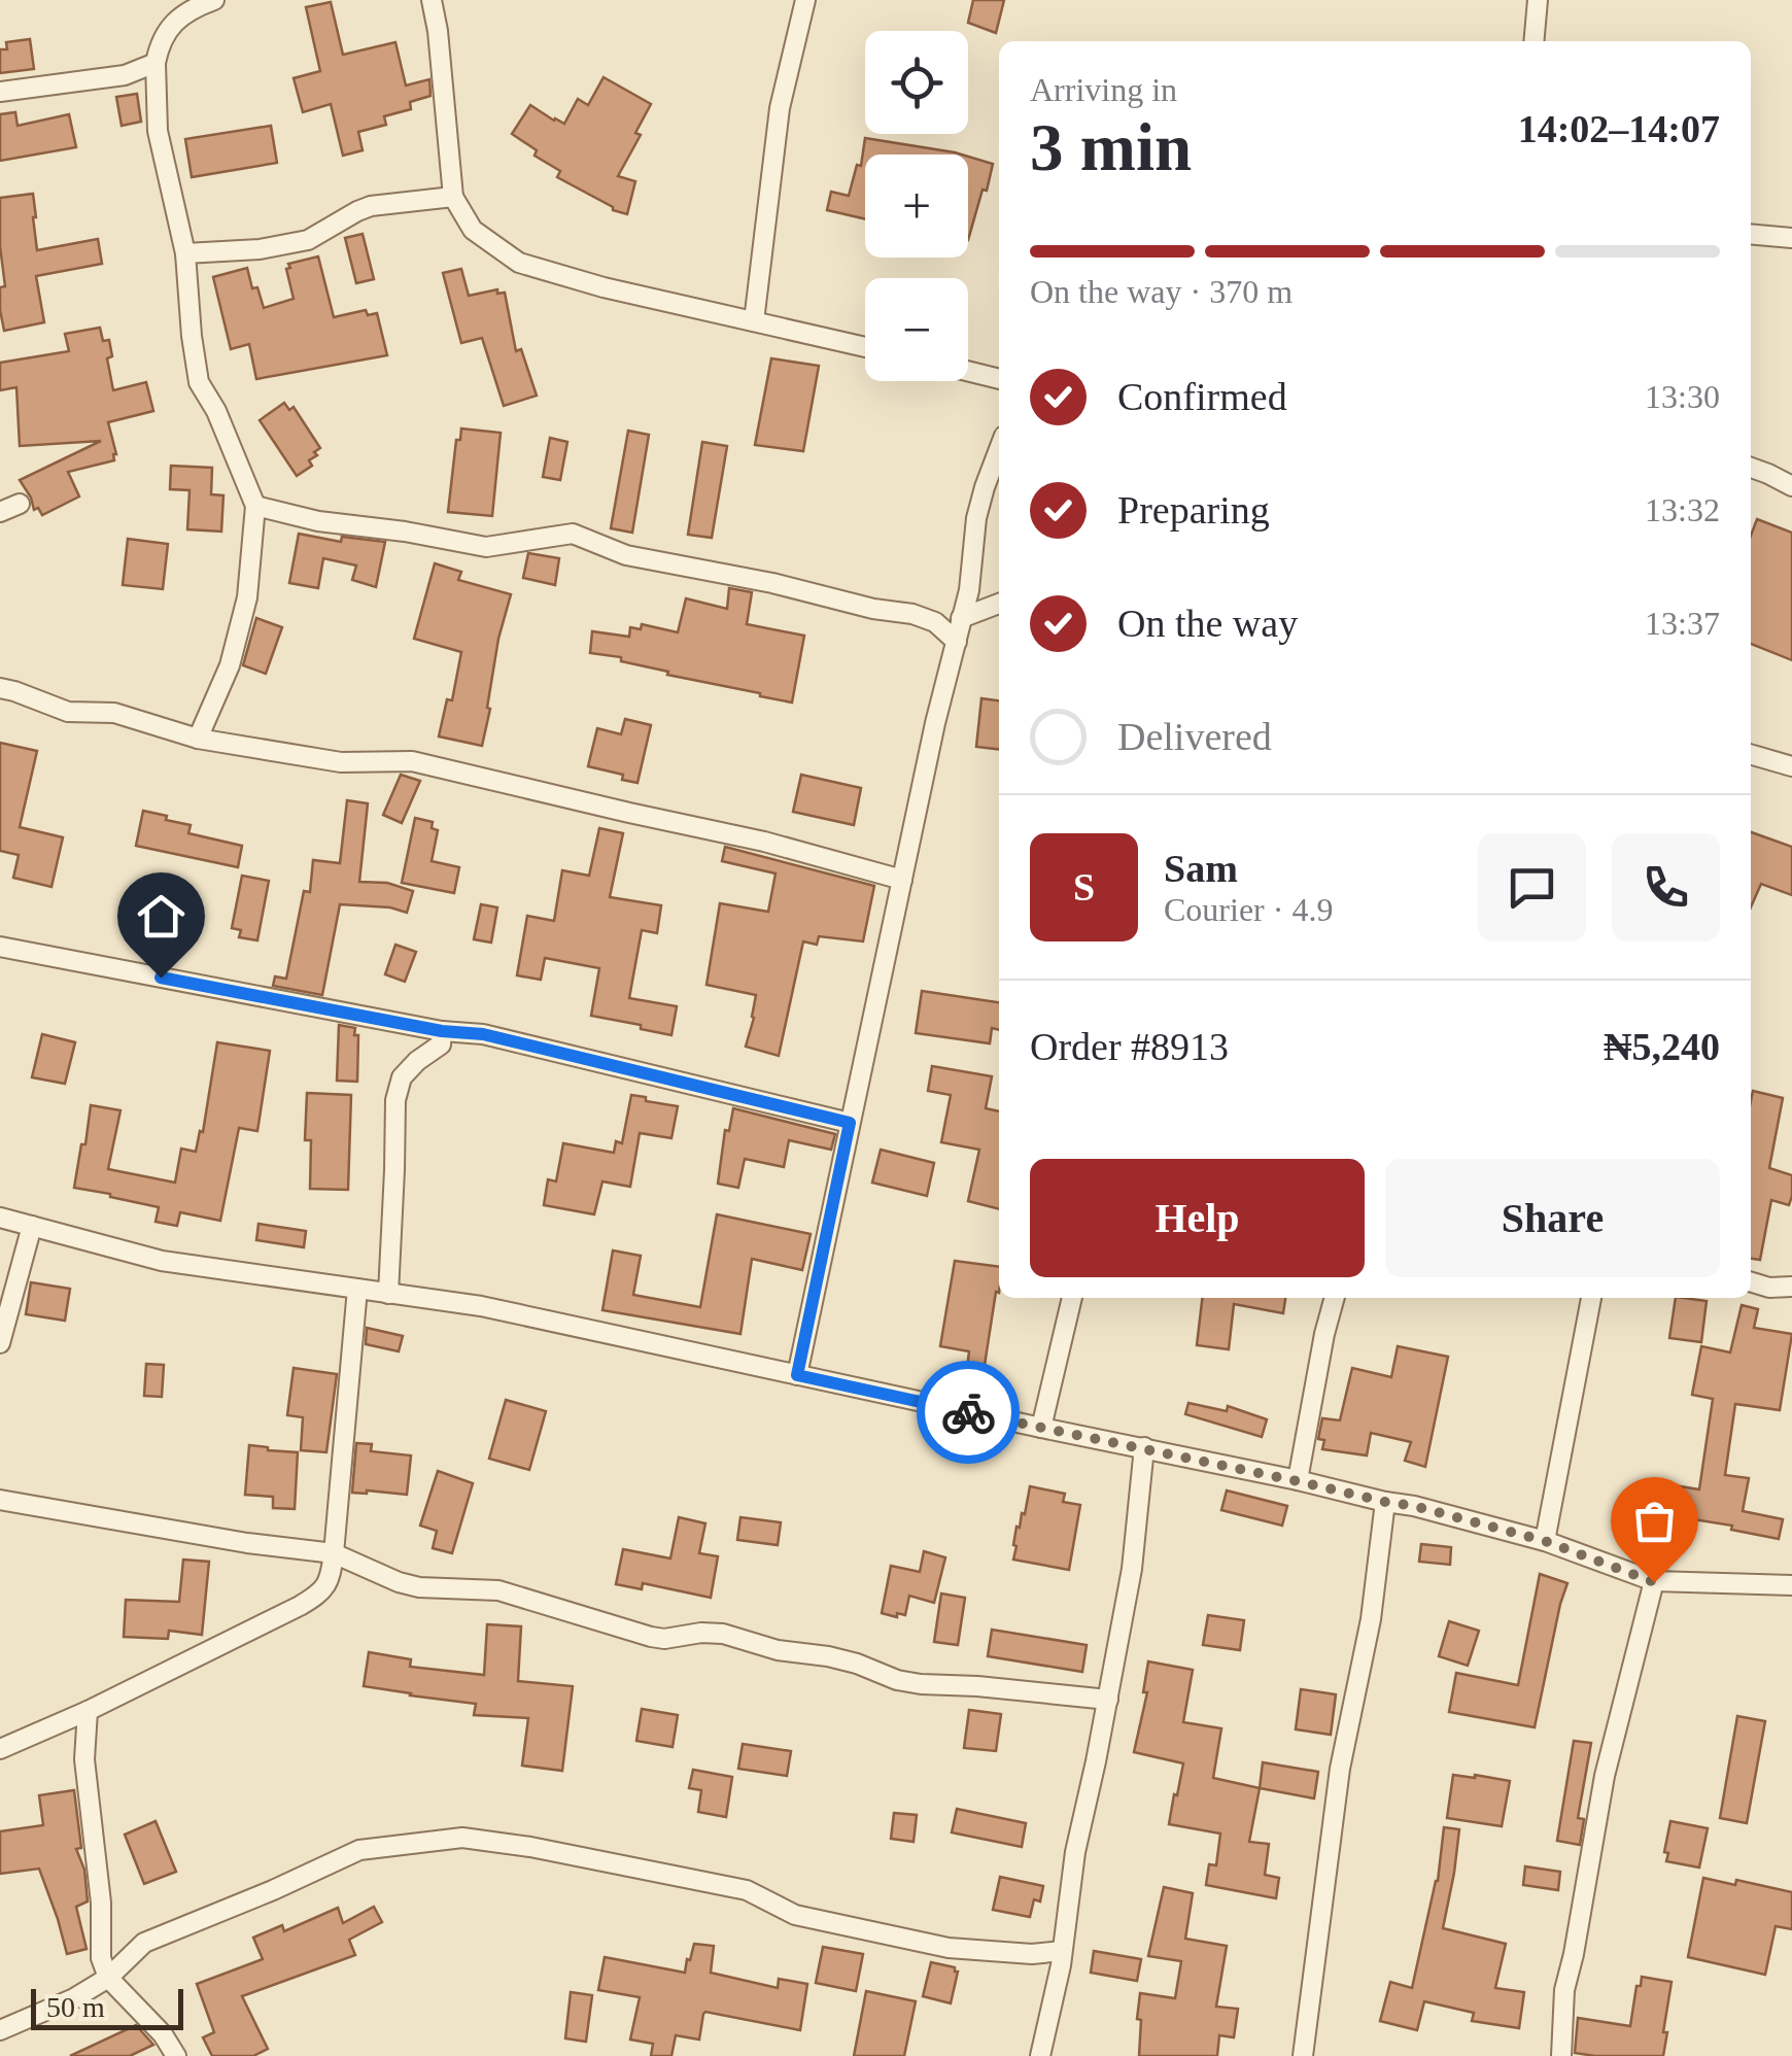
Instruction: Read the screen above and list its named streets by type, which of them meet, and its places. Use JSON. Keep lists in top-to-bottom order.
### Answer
{
  "scale_bar": "50 m",
  "page": {
    "map_buttons": ["+", "−"],
    "heading": ["3 min", "Arriving in", "14:02–14:07"],
    "panel": [
      "Sam",
      "Courier · 4.9",
      "Order #8913",
      "₦5,240"
    ],
    "bar": "On the way · 370 m",
    "list": [
      ["Confirmed", "13:30"],
      ["Preparing", "13:32"],
      ["On the way", "13:37"],
      "Delivered"
    ],
    "round": "S",
    "buttons": ["Help", "Share"],
    "scale": "50 m"
  }
}
